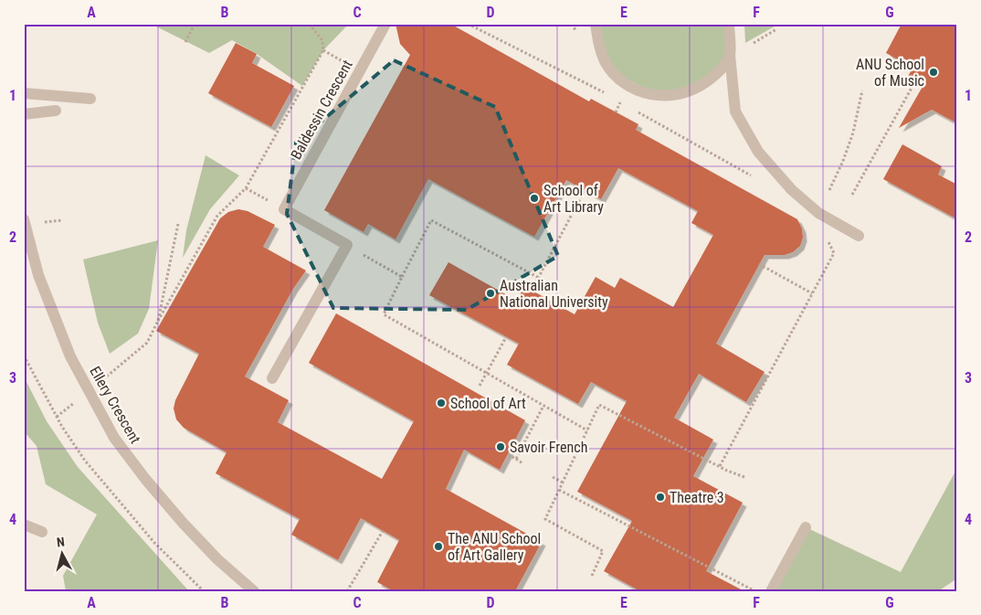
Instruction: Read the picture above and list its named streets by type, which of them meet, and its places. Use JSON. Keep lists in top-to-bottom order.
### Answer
{
  "streets": {
    "street": ["Baldessin Crescent", "Ellery Crescent"]
  },
  "places": [
    "ANU School of Music",
    "School of Art Library",
    "Australian National University",
    "School of Art",
    "Savoir French",
    "Theatre 3",
    "The ANU School of Art Gallery"
  ],
  "north": "top",
  "grid": {
    "columns": [
      "A",
      "B",
      "C",
      "D",
      "E",
      "F",
      "G"
    ],
    "rows": [
      "1",
      "2",
      "3",
      "4"
    ]
  }
}
